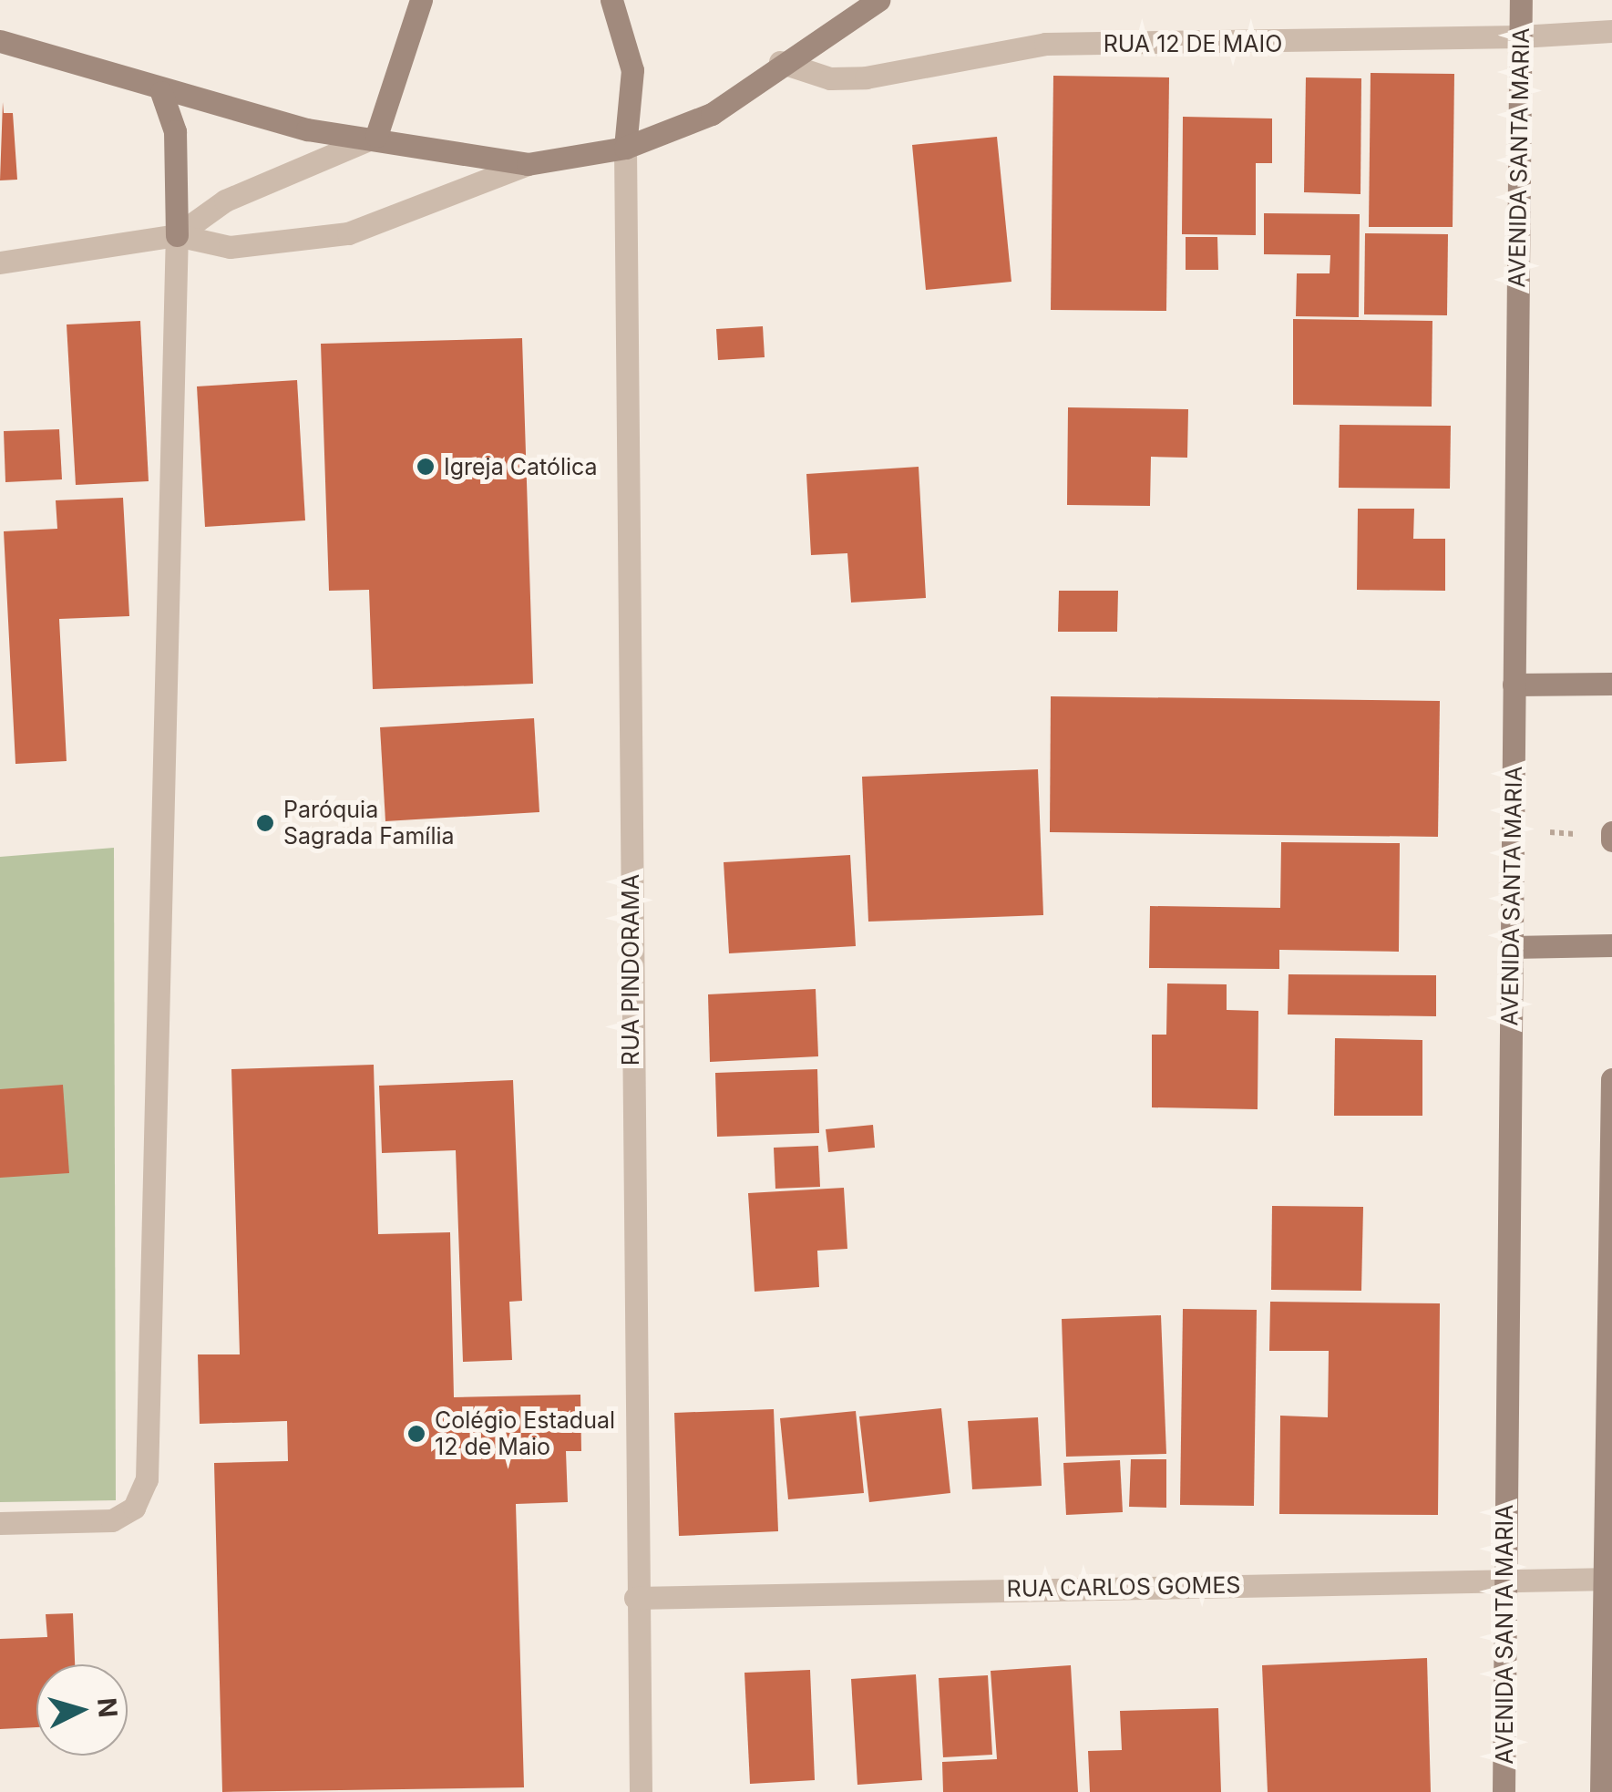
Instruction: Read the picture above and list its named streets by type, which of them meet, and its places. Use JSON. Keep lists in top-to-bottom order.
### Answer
{
  "streets": {
    "main road": ["AVENIDA SANTA MARIA"],
    "street": ["RUA 12 DE MAIO", "RUA PINDORAMA", "RUA CARLOS GOMES"]
  },
  "crossings": [
    ["RUA 12 DE MAIO", "AVENIDA SANTA MARIA"],
    ["AVENIDA SANTA MARIA", "RUA CARLOS GOMES"],
    ["RUA PINDORAMA", "RUA CARLOS GOMES"]
  ],
  "places": ["Igreja Católica", "Paróquia Sagrada Família", "Colégio Estadual 12 de Maio"],
  "north": "right"
}
